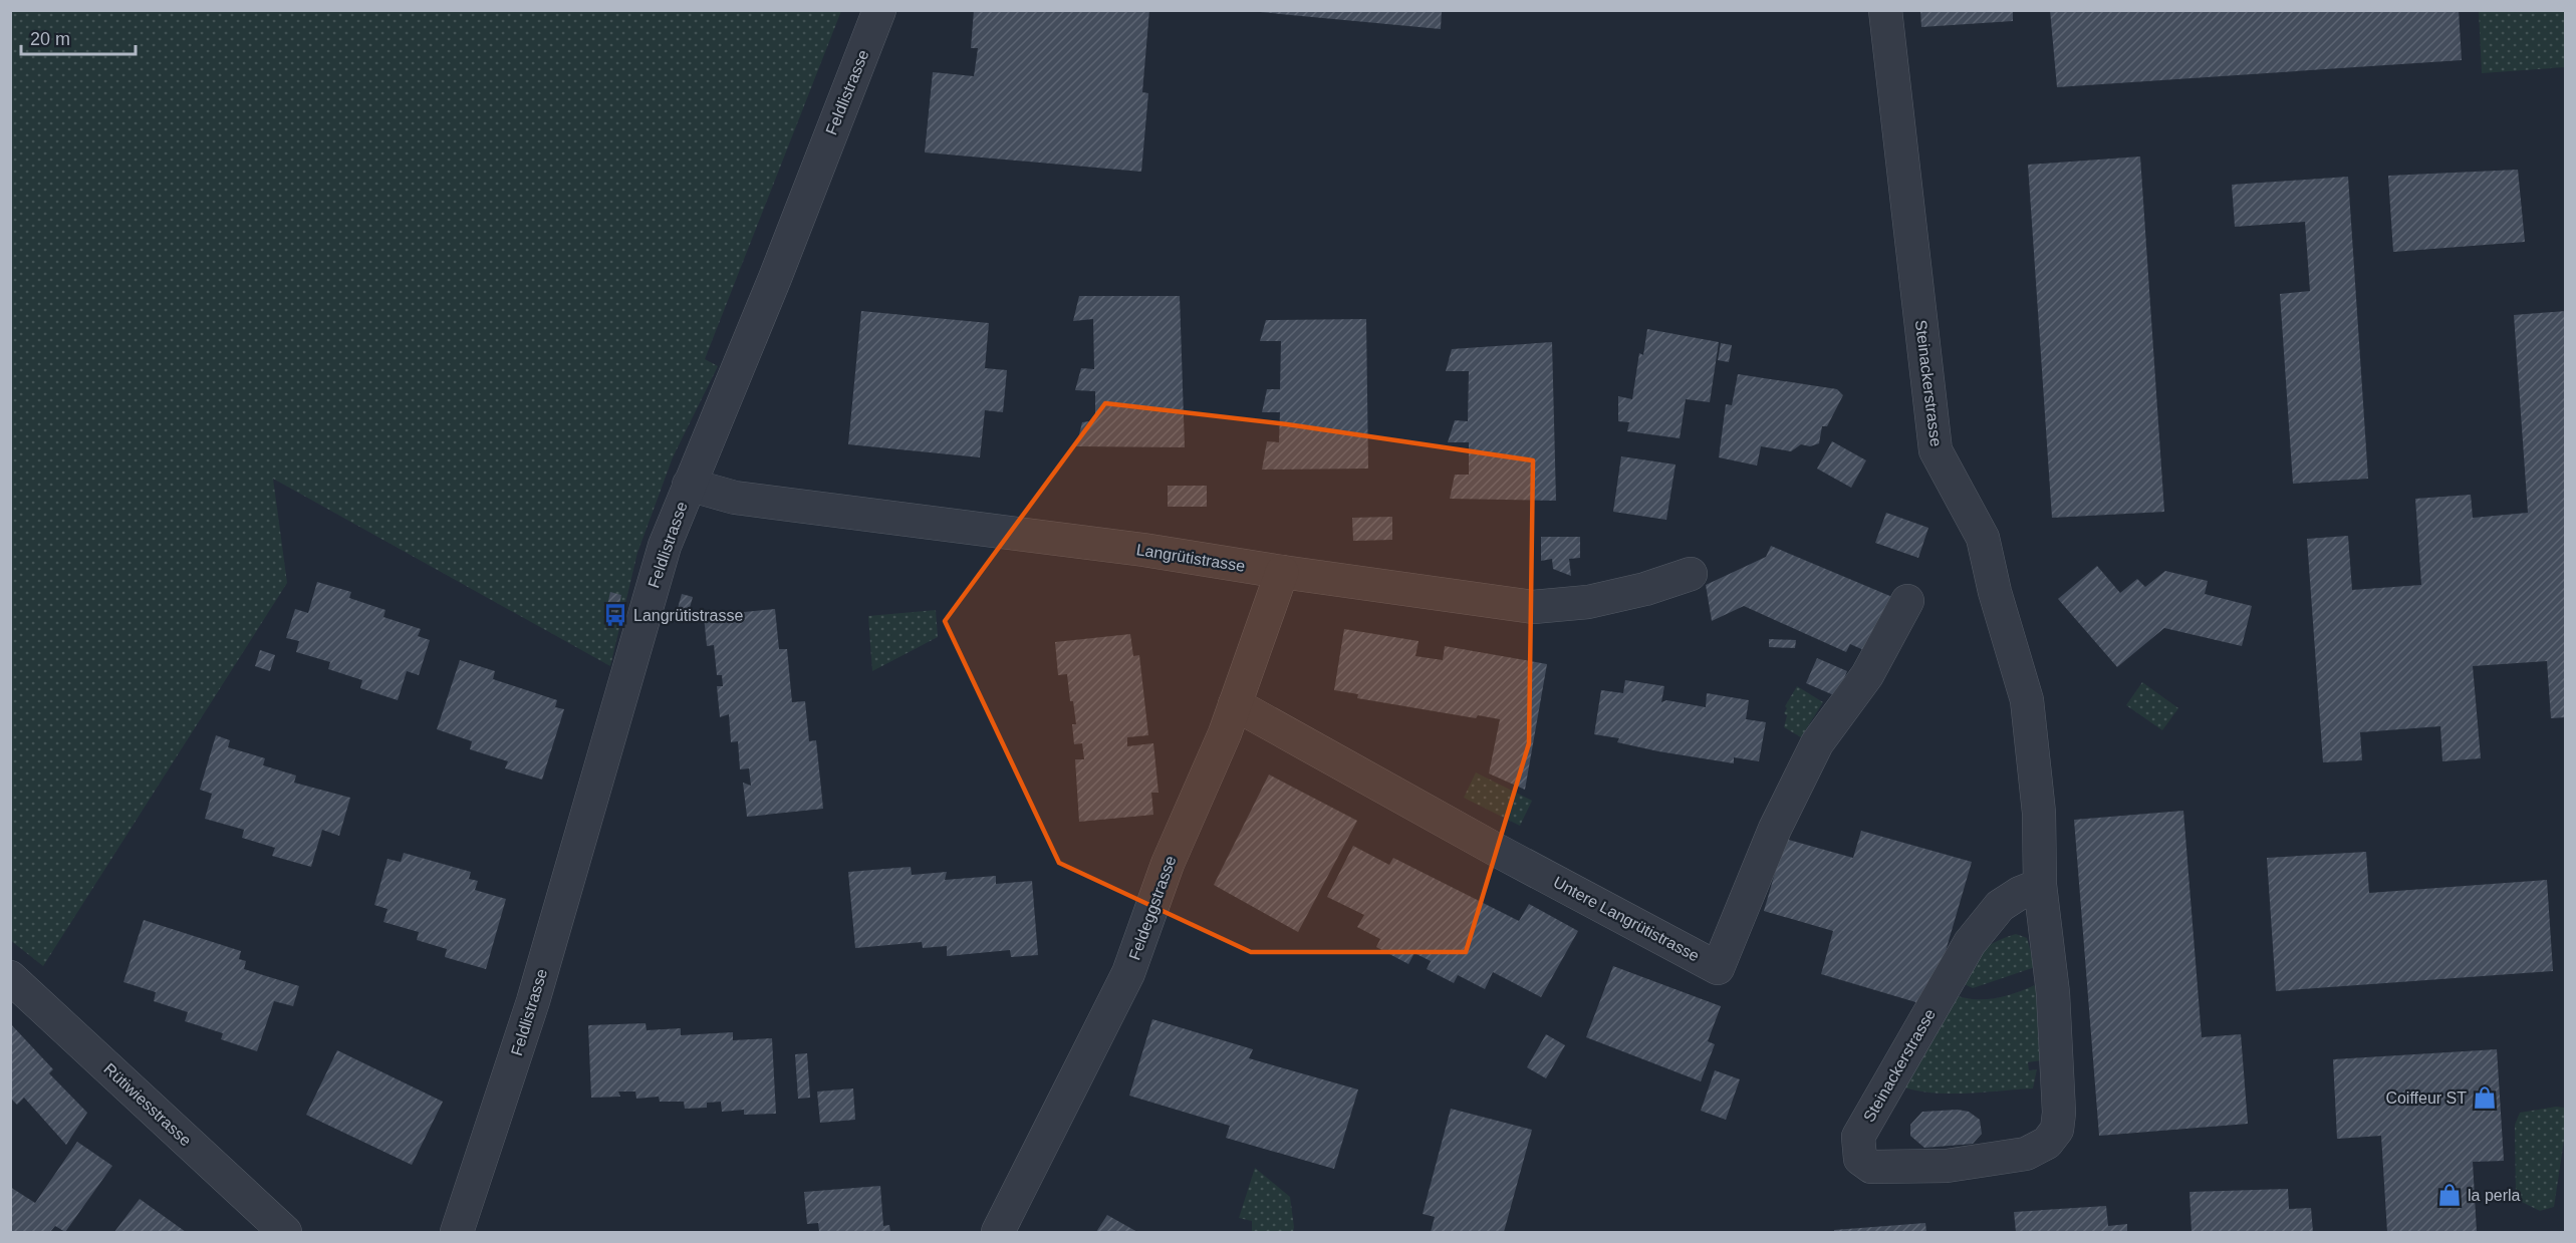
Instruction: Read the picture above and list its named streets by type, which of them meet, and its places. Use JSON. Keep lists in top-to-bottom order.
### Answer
{
  "streets": {
    "street": [
      "Feldlistrasse",
      "Steinackerstrasse",
      "Langrütistrasse",
      "Feldeggstrasse",
      "Untere Langrütistrasse",
      "Rütiwiesstrasse"
    ]
  },
  "crossings": [
    ["Feldlistrasse", "Langrütistrasse"],
    ["Langrütistrasse", "Feldeggstrasse"],
    ["Feldeggstrasse", "Untere Langrütistrasse"]
  ],
  "places": {
    "bus stop": ["Langrütistrasse"],
    "shop": ["Coiffeur ST", "la perla"]
  },
  "scale_bar": "20 m"
}
